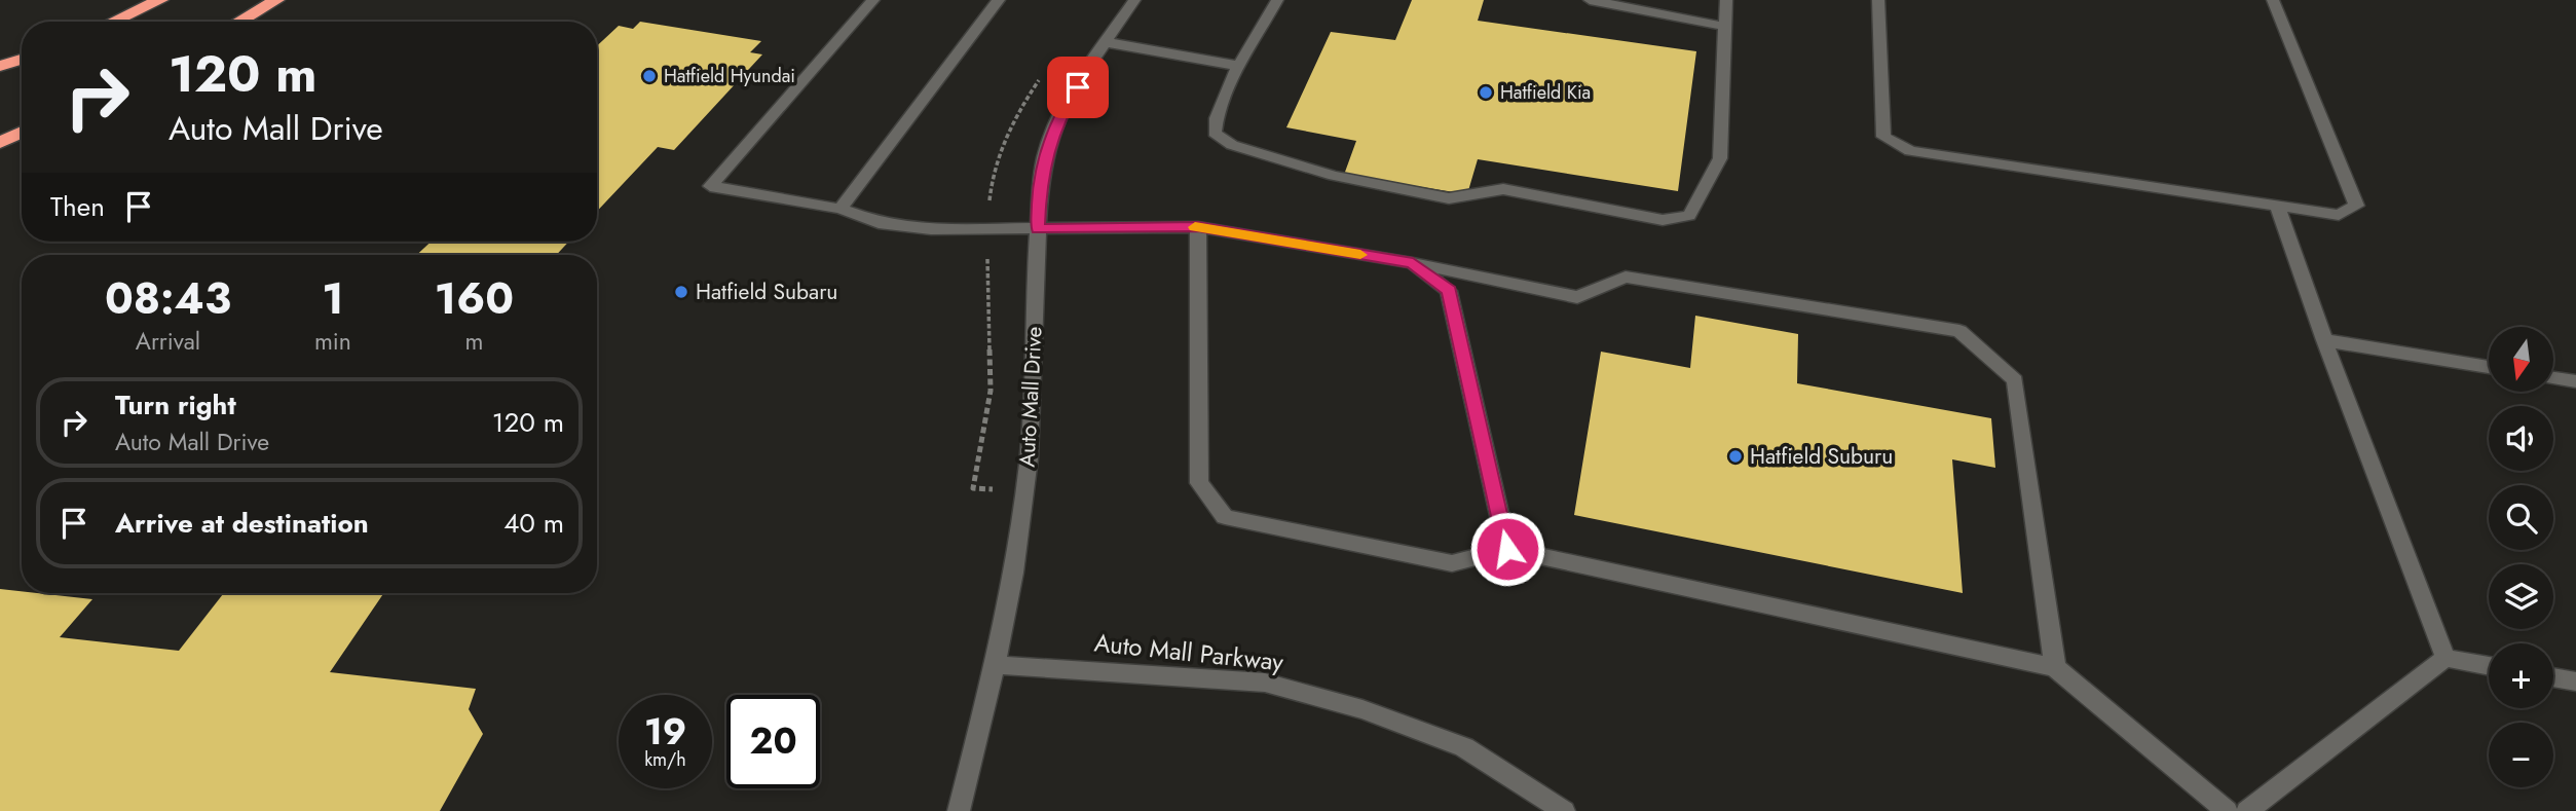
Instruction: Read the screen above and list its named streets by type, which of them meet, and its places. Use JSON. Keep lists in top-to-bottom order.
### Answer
{
  "streets": {
    "street": ["Auto Mall Drive", "Auto Mall Parkway"]
  },
  "crossings": [
    ["Auto Mall Drive", "Auto Mall Parkway"]
  ],
  "places": [
    "Hatfield Hyundai",
    "Hatfield Kia",
    "Hatfield Subaru",
    "Hatfield Suburu"
  ],
  "north": "bottom",
  "page": {
    "turn": ["120 m", "Auto Mall Drive"],
    "then": "Then",
    "eta": [
      "08:43",
      "Arrival",
      "1",
      "min",
      "160",
      "m"
    ],
    "map_buttons": ["+", "−"],
    "list": [
      {
        "name": "Turn right",
        "note": "Auto Mall Drive",
        "value": "120 m"
      },
      {
        "name": "Arrive at destination",
        "value": "40 m"
      }
    ],
    "speed": "19 km/h",
    "limit": "20"
  }
}
